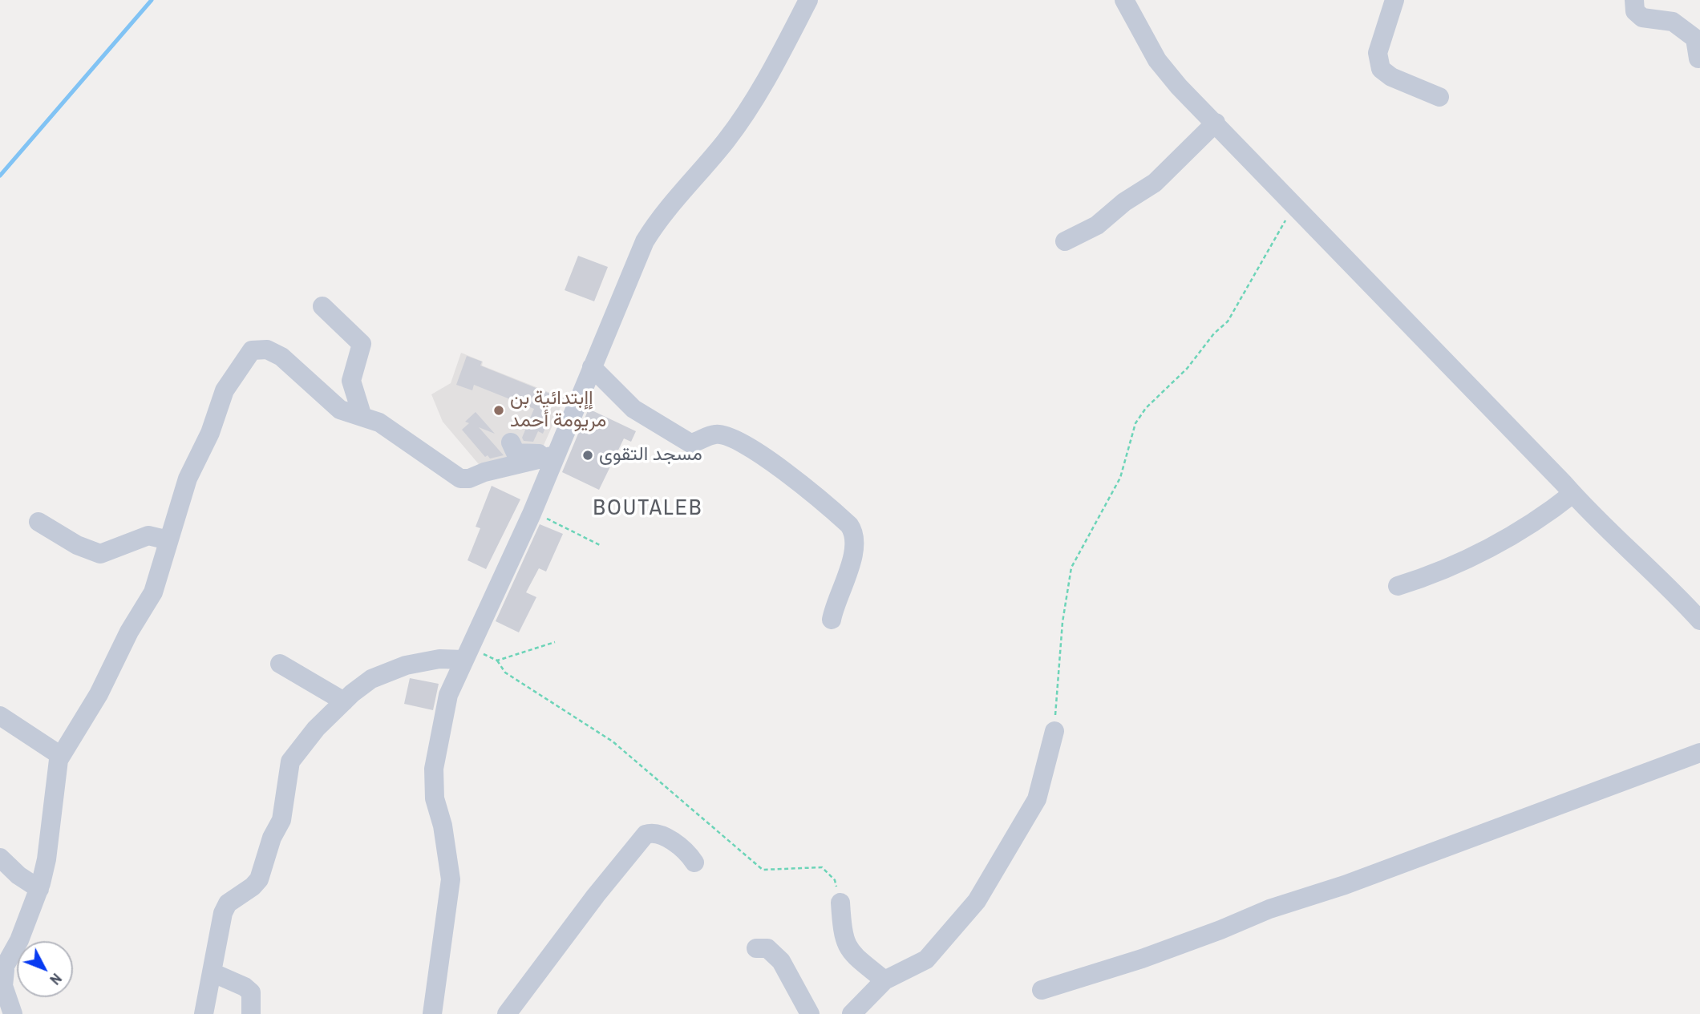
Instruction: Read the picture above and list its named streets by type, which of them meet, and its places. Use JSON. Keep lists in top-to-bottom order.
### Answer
{
  "districts": ["BOUTALEB"],
  "places": ["إإبتدائية بن مريومة أحمد", "مسجد التقوى"],
  "north": "bottom right"
}
